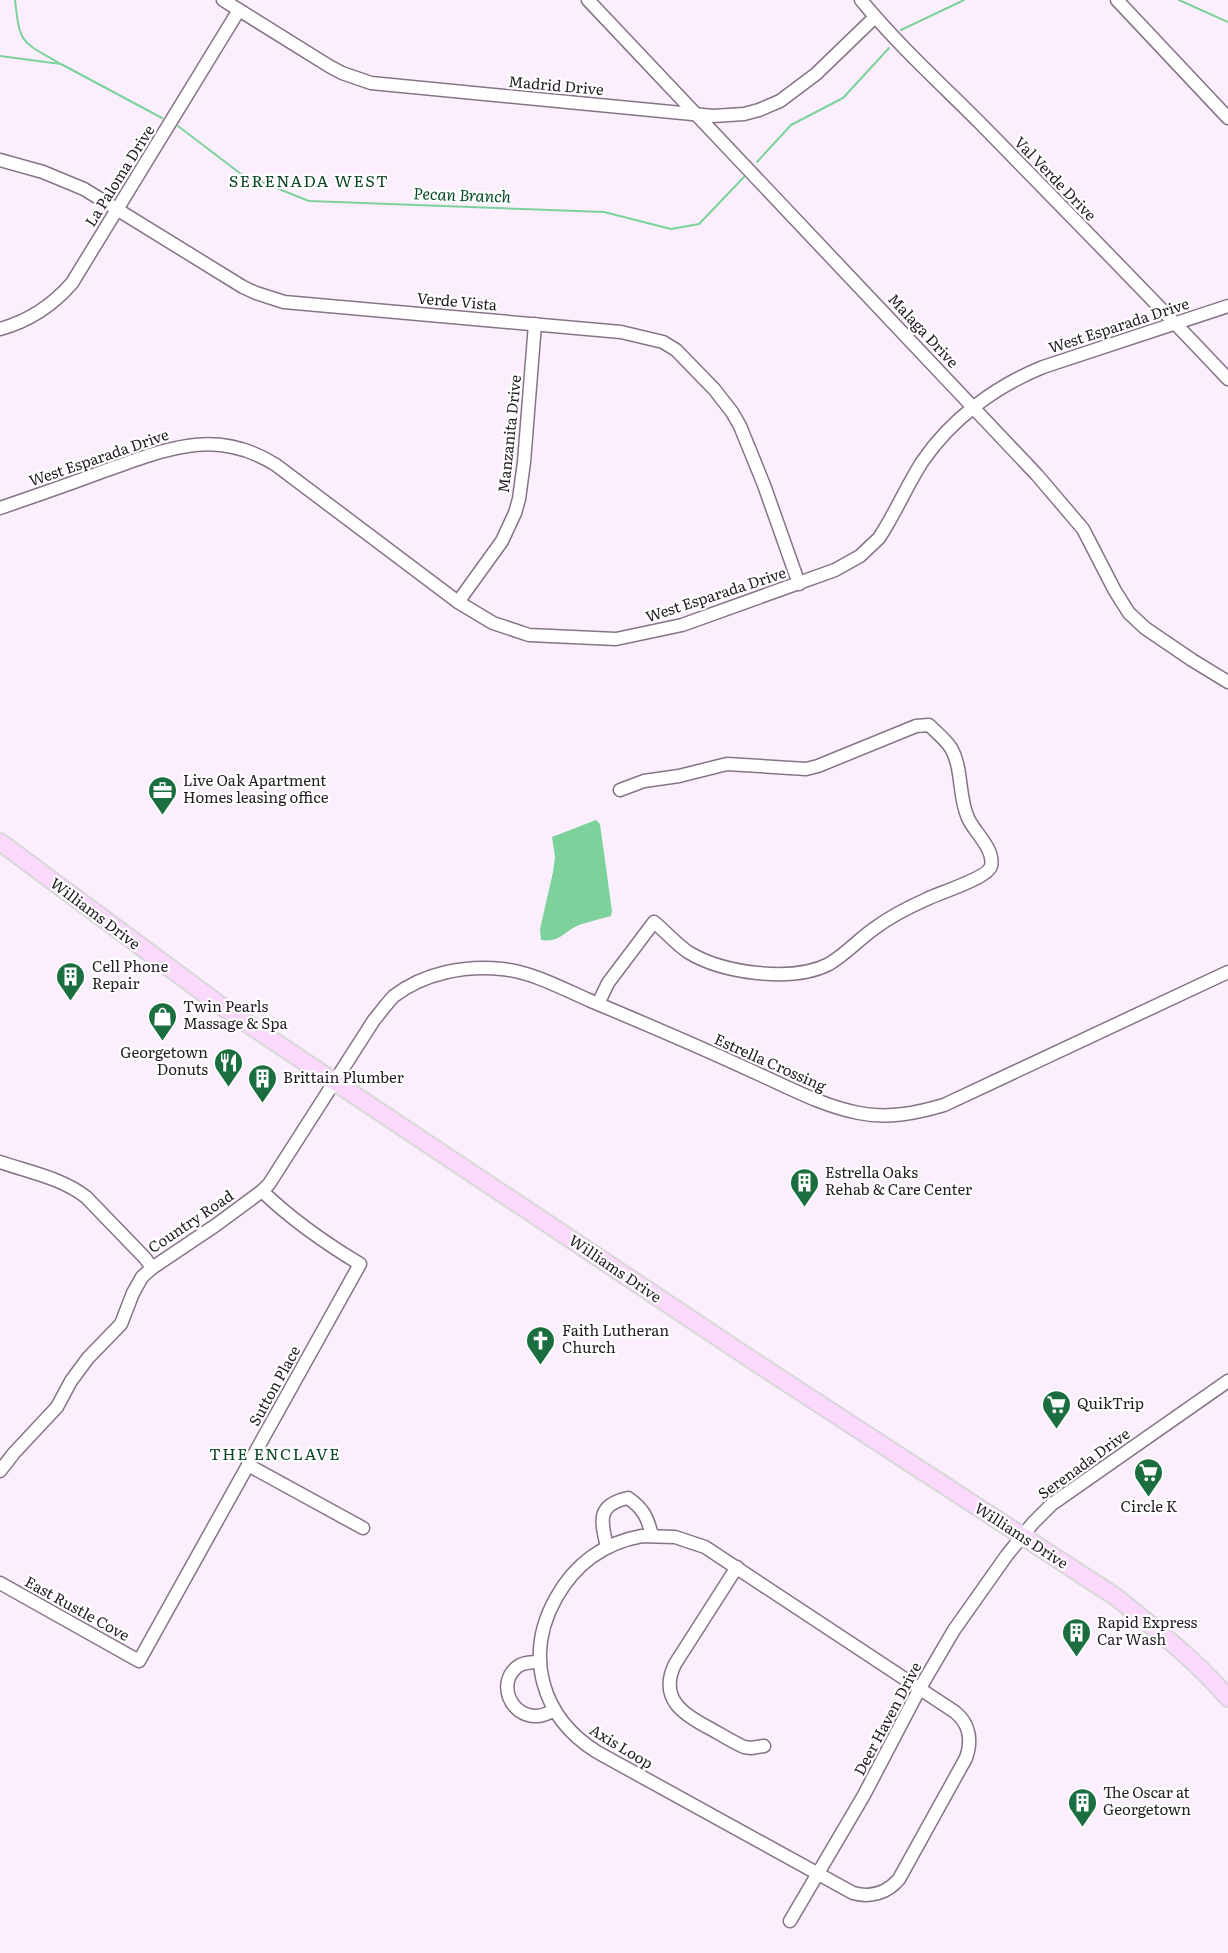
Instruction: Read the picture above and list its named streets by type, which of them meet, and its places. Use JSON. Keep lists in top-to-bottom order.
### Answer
{
  "streets": {
    "main road": ["Williams Drive"],
    "street": [
      "Madrid Drive",
      "La Paloma Drive",
      "Val Verde Drive",
      "Verde Vista",
      "West Esparada Drive",
      "Malaga Drive",
      "Manzanita Drive",
      "Estrella Crossing",
      "Country Road",
      "Sutton Place",
      "Serenada Drive",
      "East Rustle Cove",
      "Deer Haven Drive",
      "Axis Loop"
    ]
  },
  "crossings": [
    ["Madrid Drive", "La Paloma Drive"],
    ["Madrid Drive", "Val Verde Drive"],
    ["Madrid Drive", "Malaga Drive"],
    ["La Paloma Drive", "Verde Vista"],
    ["Val Verde Drive", "West Esparada Drive"],
    ["Verde Vista", "West Esparada Drive"],
    ["Verde Vista", "Manzanita Drive"],
    ["West Esparada Drive", "Malaga Drive"],
    ["West Esparada Drive", "Manzanita Drive"],
    ["Williams Drive", "Estrella Crossing"],
    ["Williams Drive", "Country Road"],
    ["Williams Drive", "Serenada Drive"],
    ["Williams Drive", "Deer Haven Drive"],
    ["Estrella Crossing", "Country Road"],
    ["Country Road", "Sutton Place"],
    ["Sutton Place", "East Rustle Cove"],
    ["Serenada Drive", "Deer Haven Drive"],
    ["Deer Haven Drive", "Axis Loop"]
  ],
  "districts": ["SERENADA WEST", "THE ENCLAVE"],
  "water": ["Pecan Branch"],
  "places": {
    "office": ["Live Oak Apartment Homes leasing office"],
    "building": [
      "Cell Phone Repair",
      "Brittain Plumber",
      "Estrella Oaks Rehab & Care Center",
      "Rapid Express Car Wash",
      "The Oscar at Georgetown"
    ],
    "shop": ["Twin Pearls Massage & Spa"],
    "restaurant": ["Georgetown Donuts"],
    "church": ["Faith Lutheran Church"],
    "supermarket": ["QuikTrip", "Circle K"]
  }
}
